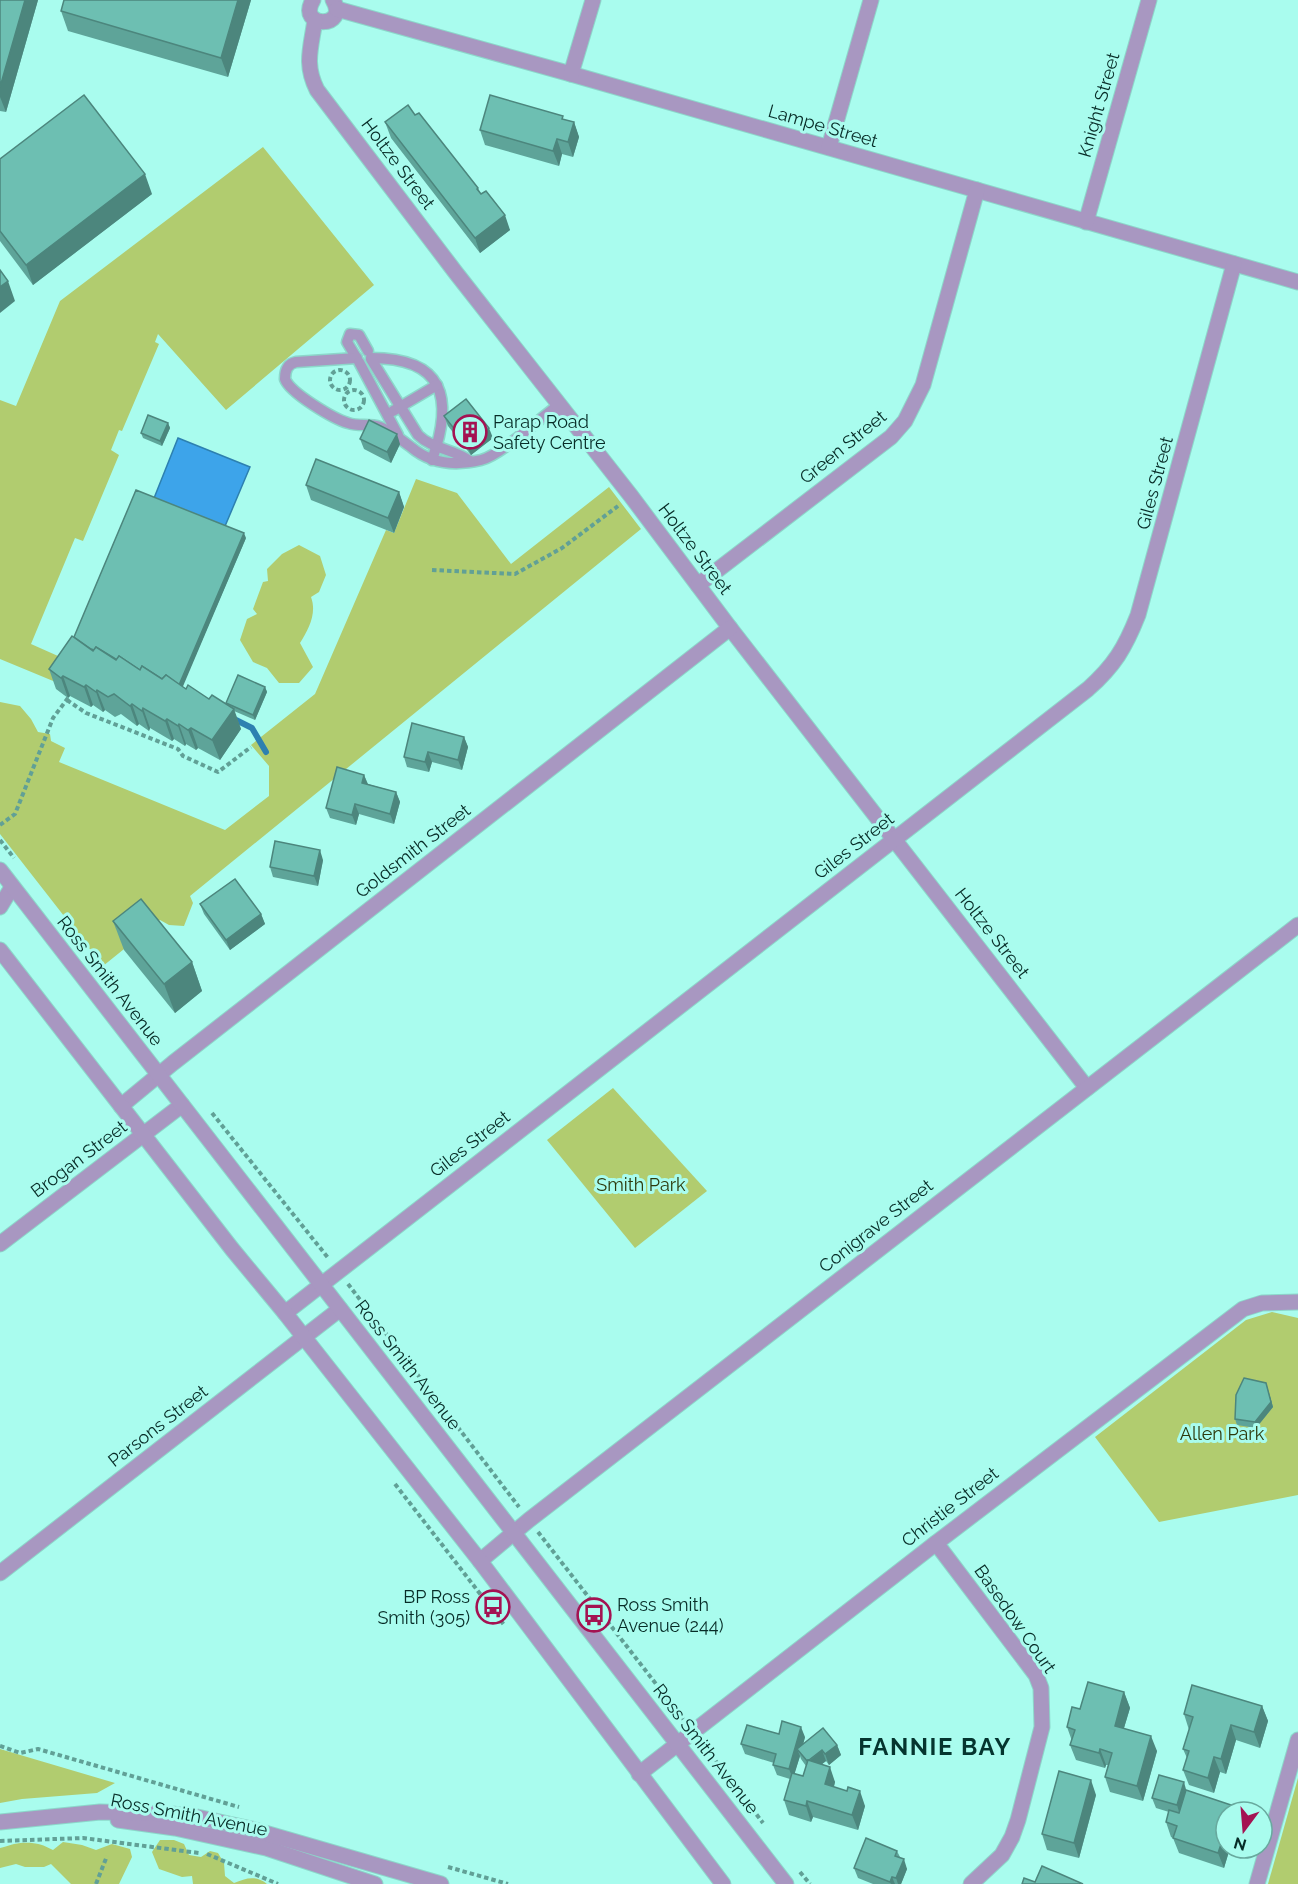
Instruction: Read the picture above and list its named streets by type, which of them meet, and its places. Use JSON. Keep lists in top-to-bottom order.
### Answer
{
  "streets": {
    "street": [
      "Knight Street",
      "Lampe Street",
      "Holtze Street",
      "Green Street",
      "Giles Street",
      "Goldsmith Street",
      "Ross Smith Avenue",
      "Brogan Street",
      "Conigrave Street",
      "Parsons Street",
      "Christie Street",
      "Basedow Court"
    ]
  },
  "crossings": [
    ["Knight Street", "Lampe Street"],
    ["Lampe Street", "Green Street"],
    ["Lampe Street", "Giles Street"],
    ["Holtze Street", "Green Street"],
    ["Holtze Street", "Giles Street"],
    ["Holtze Street", "Goldsmith Street"],
    ["Holtze Street", "Conigrave Street"],
    ["Giles Street", "Ross Smith Avenue"],
    ["Goldsmith Street", "Ross Smith Avenue"],
    ["Ross Smith Avenue", "Brogan Street"],
    ["Ross Smith Avenue", "Conigrave Street"],
    ["Ross Smith Avenue", "Parsons Street"],
    ["Ross Smith Avenue", "Christie Street"],
    ["Christie Street", "Basedow Court"]
  ],
  "districts": ["FANNIE BAY"],
  "parks": ["Smith Park", "Allen Park"],
  "places": {
    "building": ["Parap Road Safety Centre"],
    "bus stop": ["BP Ross Smith (305)", "Ross Smith Avenue (244)"]
  },
  "north": "bottom"
}
